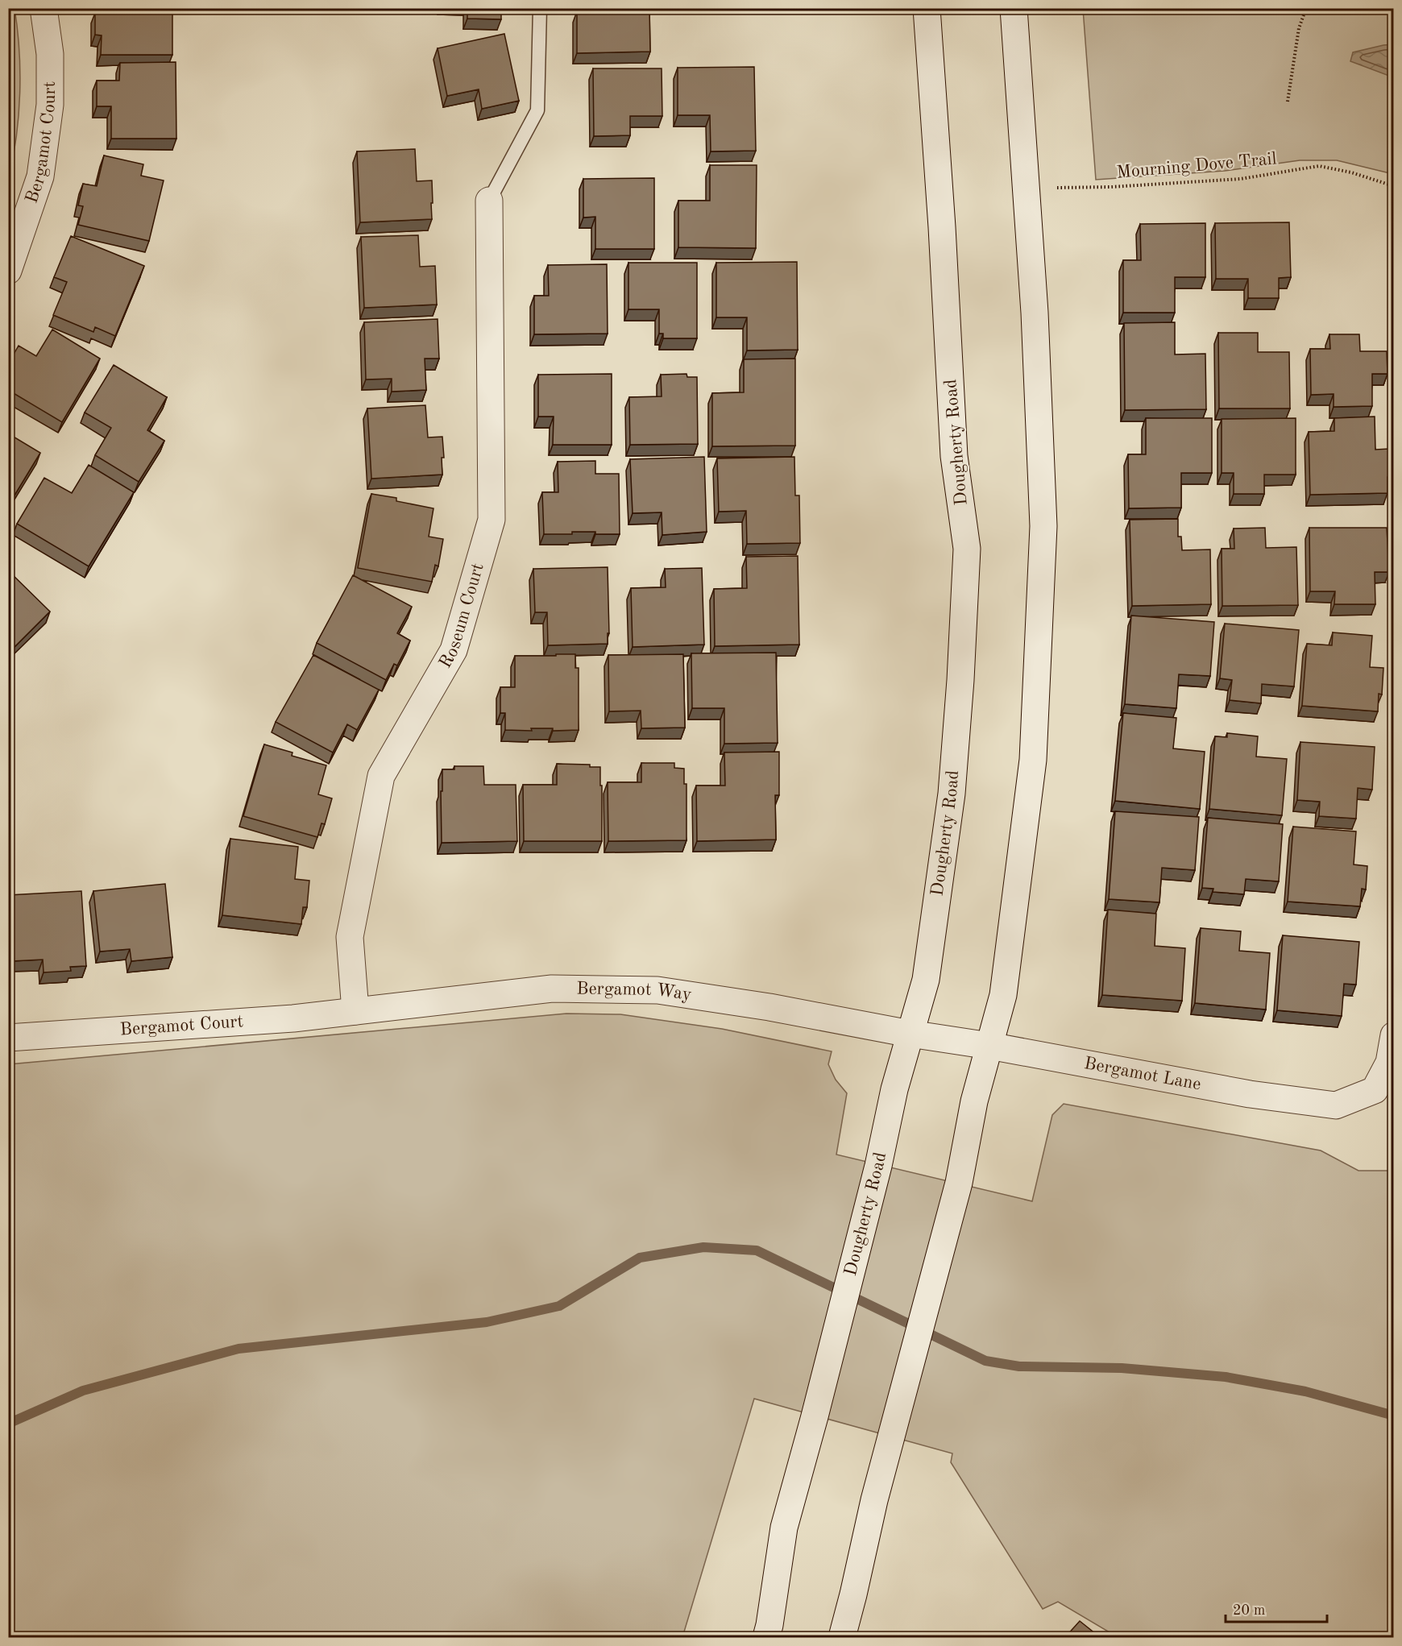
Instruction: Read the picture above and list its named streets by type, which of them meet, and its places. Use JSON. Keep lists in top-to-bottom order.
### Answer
{
  "streets": {
    "main road": [
      "Bergamot Court",
      "Dougherty Road",
      "Roseum Court",
      "Bergamot Way",
      "Bergamot Lane"
    ],
    "path": ["Mourning Dove Trail"]
  },
  "crossings": [
    ["Bergamot Court", "Roseum Court"],
    ["Bergamot Court", "Bergamot Way"],
    ["Dougherty Road", "Bergamot Way"],
    ["Dougherty Road", "Bergamot Lane"],
    ["Roseum Court", "Bergamot Way"],
    ["Bergamot Way", "Bergamot Lane"]
  ],
  "scale_bar": "20 m"
}
